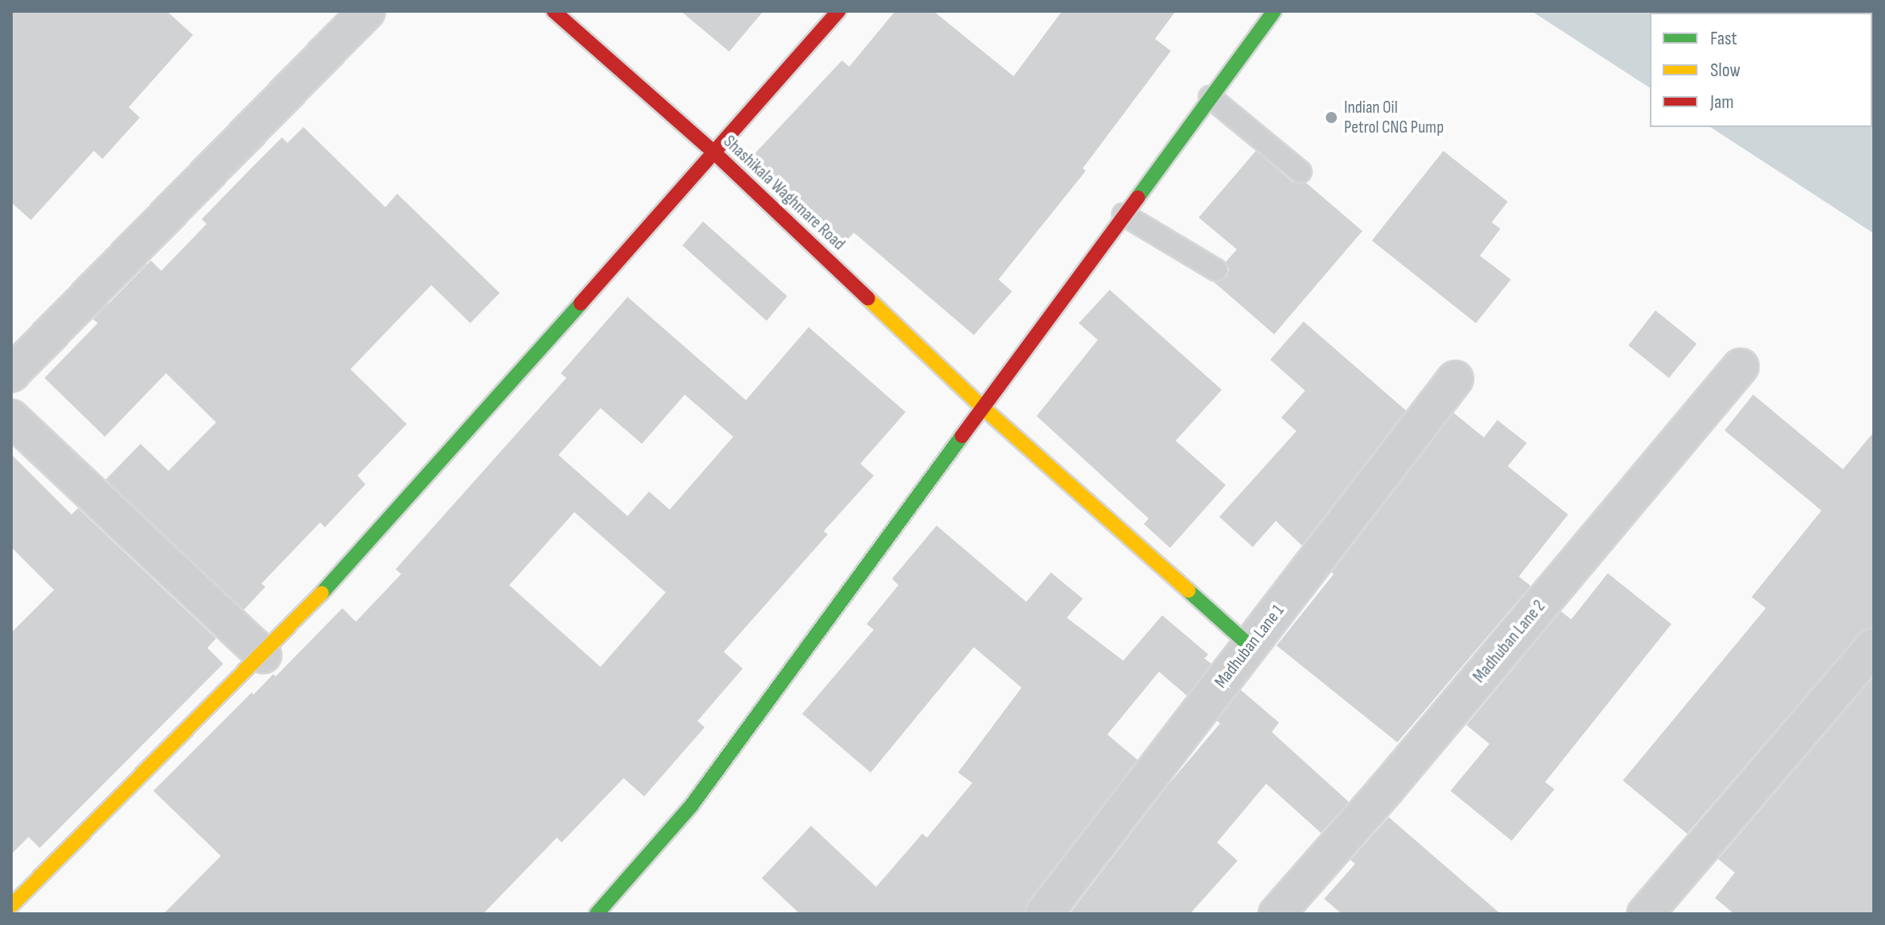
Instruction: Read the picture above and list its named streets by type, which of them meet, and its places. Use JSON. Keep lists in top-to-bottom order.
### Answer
{
  "streets": {
    "street": ["Shashikala Waghmare Road", "Madhuban Lane 2", "Madhuban Lane 1"]
  },
  "crossings": [
    ["Shashikala Waghmare Road", "Madhuban Lane 1"]
  ],
  "places": ["Indian Oil Petrol CNG Pump"],
  "legend": ["Fast", "Slow", "Jam"]
}
